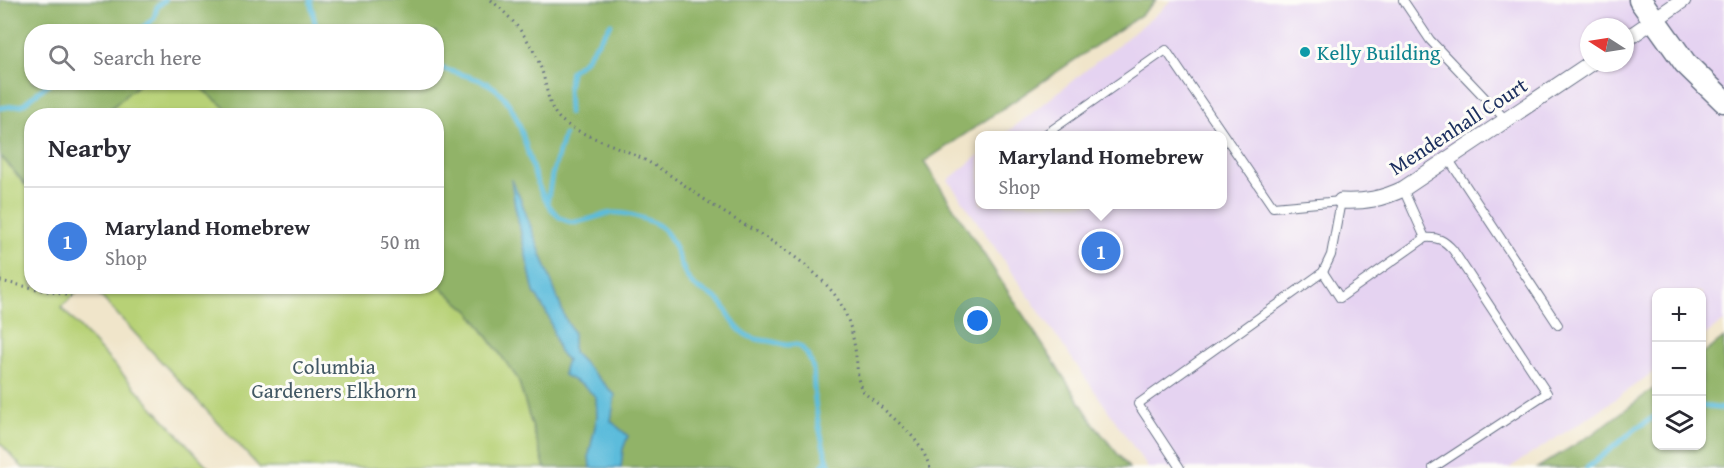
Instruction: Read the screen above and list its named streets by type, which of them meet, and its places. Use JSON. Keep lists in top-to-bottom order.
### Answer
{
  "streets": {
    "street": ["Mendenhall Court"]
  },
  "parks": ["Columbia Gardeners Elkhorn"],
  "places": ["Kelly Building"],
  "north": "left",
  "page": {
    "search": "Search here",
    "heading": "Nearby",
    "popup": ["Maryland Homebrew", "Shop"],
    "list": [
      {
        "mark": "1",
        "name": "Maryland Homebrew",
        "note": "Shop",
        "value": "50 m"
      }
    ],
    "pins": "1",
    "map_buttons": ["+", "−"]
  }
}
